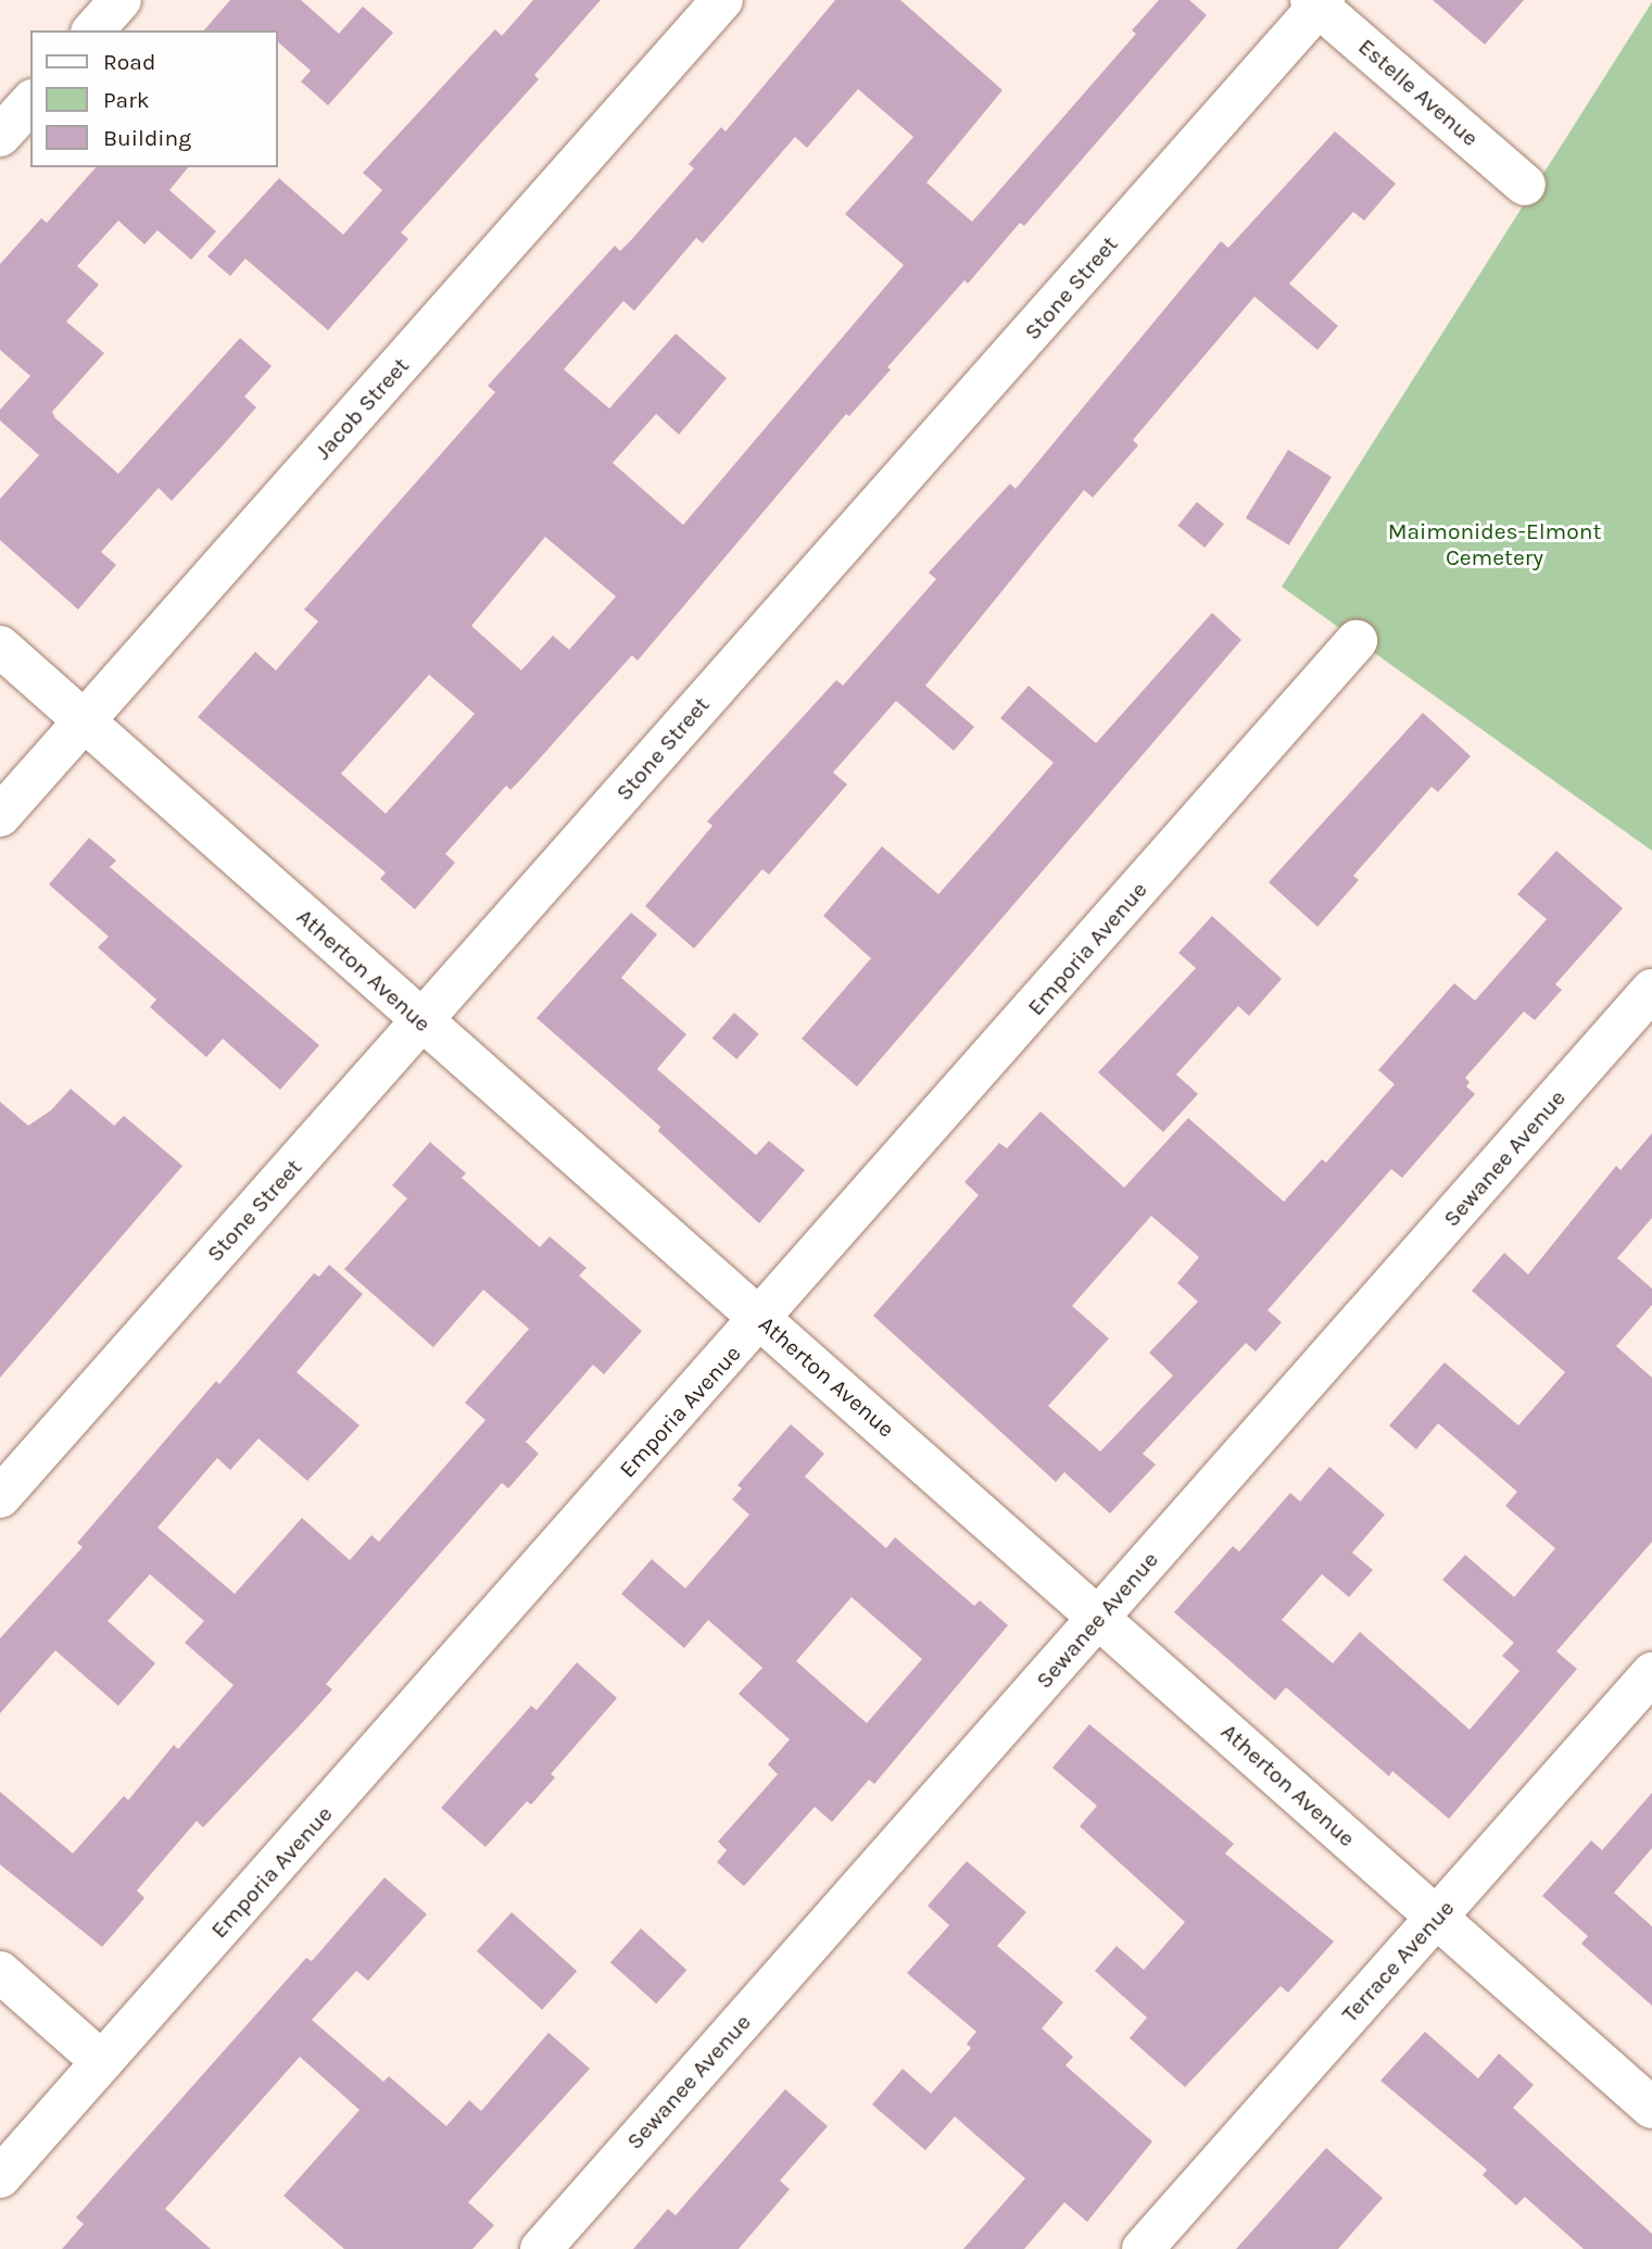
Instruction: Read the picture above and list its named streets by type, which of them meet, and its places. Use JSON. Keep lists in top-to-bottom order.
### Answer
{
  "streets": {
    "street": [
      "Estelle Avenue",
      "Stone Street",
      "Jacob Street",
      "Emporia Avenue",
      "Atherton Avenue",
      "Sewanee Avenue",
      "Terrace Avenue"
    ]
  },
  "crossings": [
    ["Estelle Avenue", "Stone Street"],
    ["Stone Street", "Atherton Avenue"],
    ["Jacob Street", "Atherton Avenue"],
    ["Emporia Avenue", "Atherton Avenue"],
    ["Atherton Avenue", "Sewanee Avenue"],
    ["Atherton Avenue", "Terrace Avenue"]
  ],
  "parks": ["Maimonides-Elmont Cemetery"],
  "legend": ["Road", "Park", "Building"]
}
